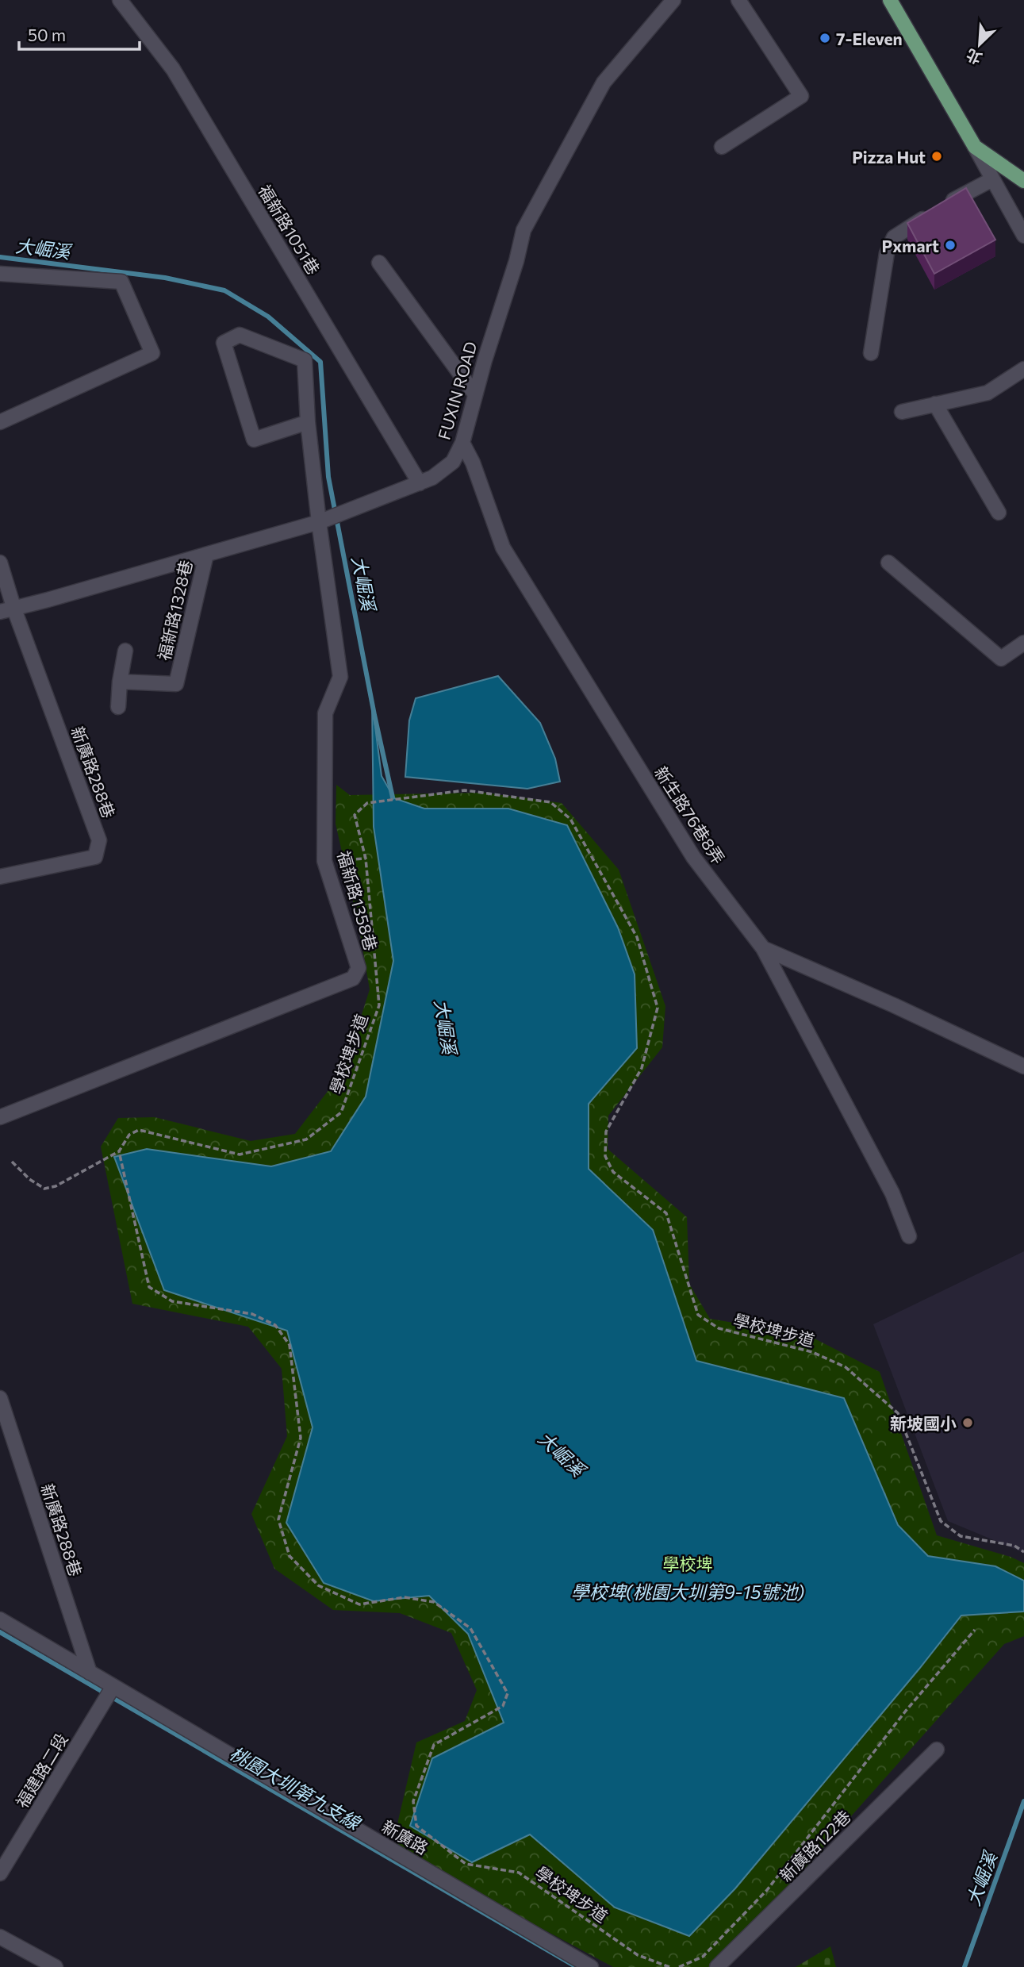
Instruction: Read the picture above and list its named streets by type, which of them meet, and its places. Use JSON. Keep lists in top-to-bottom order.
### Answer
{
  "streets": {
    "street": [
      "福新路1051巷",
      "FUXIN ROAD",
      "福新路1328巷",
      "新廣路288巷",
      "新生路76巷8弄",
      "福新路1358巷",
      "福建路二段",
      "新廣路",
      "新廣路122巷"
    ],
    "path": ["學校埤步道"]
  },
  "crossings": [
    ["福新路1051巷", "FUXIN ROAD"],
    ["FUXIN ROAD", "福新路1328巷"],
    ["FUXIN ROAD", "新廣路288巷"],
    ["FUXIN ROAD", "新生路76巷8弄"],
    ["FUXIN ROAD", "福新路1358巷"],
    ["新廣路288巷", "新廣路"],
    ["福建路二段", "新廣路"]
  ],
  "water": ["大崛溪", "學校埤(桃園大圳第9-15號池)", "桃園大圳第九支線"],
  "parks": ["學校埤"],
  "places": [
    "7-Eleven",
    "Pizza Hut",
    "Pxmart",
    "新坡國小"
  ],
  "scale_bar": "50 m",
  "north": "bottom left"
}
